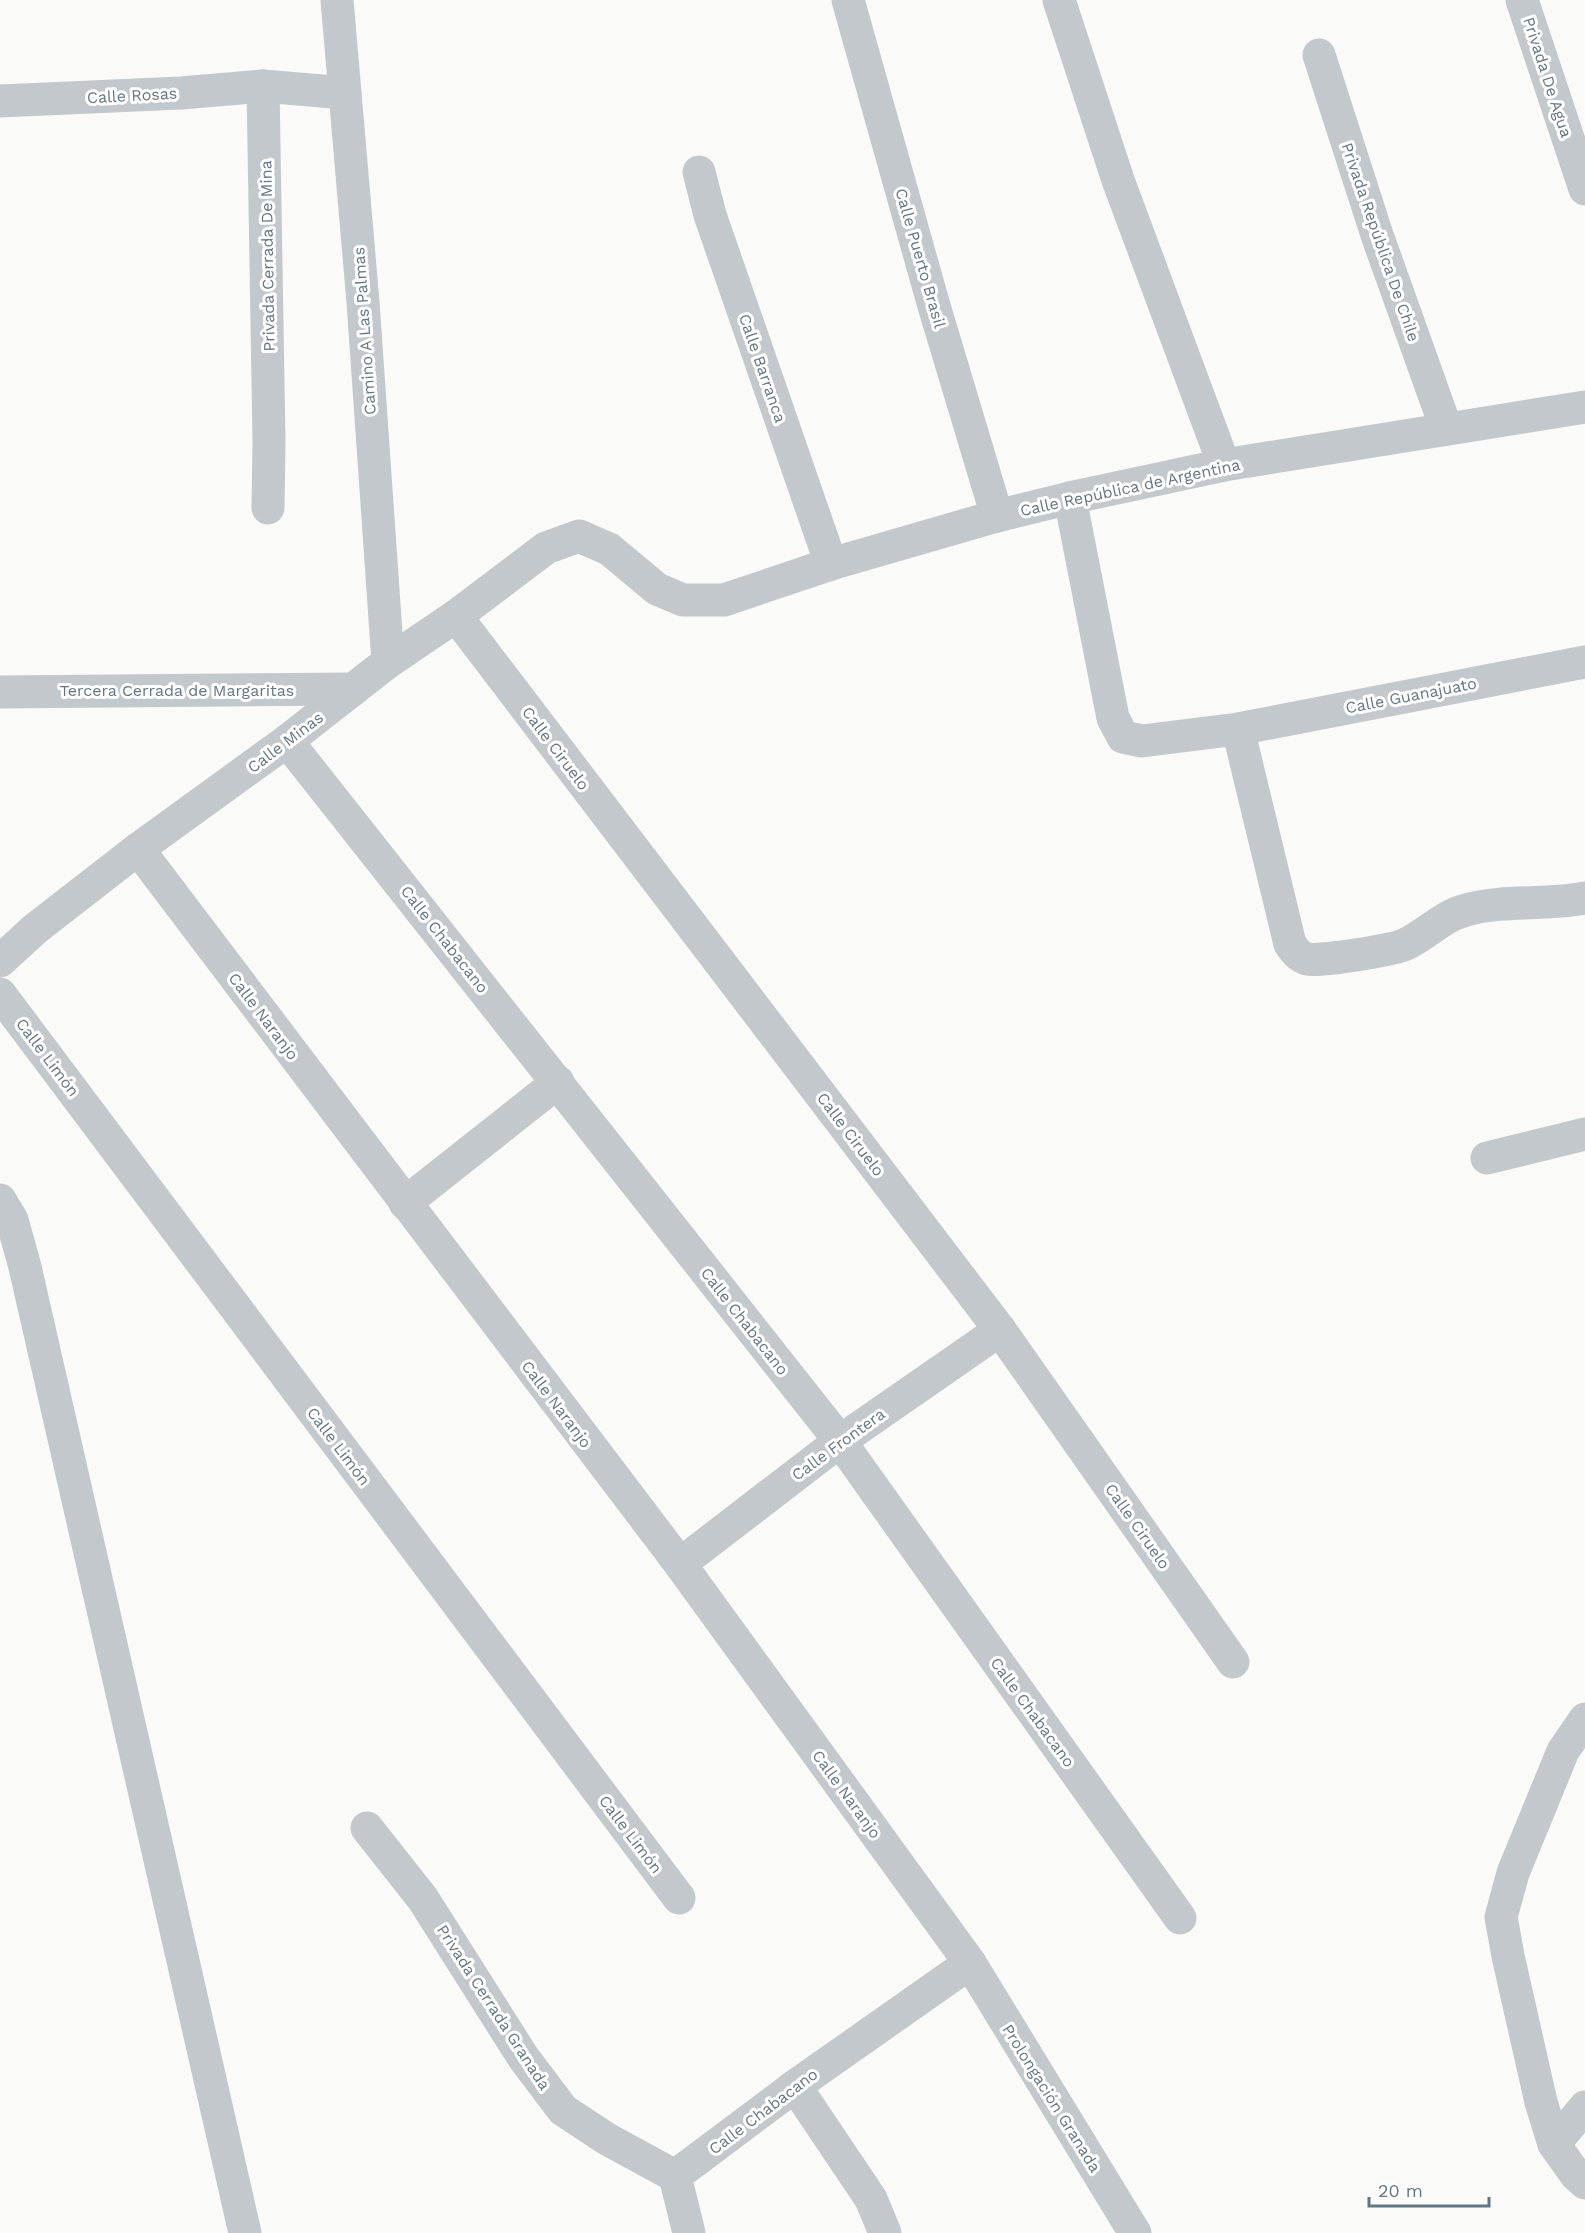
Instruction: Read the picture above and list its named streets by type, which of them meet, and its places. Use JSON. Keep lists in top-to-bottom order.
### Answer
{
  "streets": {
    "street": [
      "Privada De Agua",
      "Calle Rosas",
      "Privada República De Chile",
      "Privada Cerrada De Mina",
      "Calle Puerto Brasil",
      "Camino A Las Palmas",
      "Calle Barranca",
      "Calle República de Argentina",
      "Tercera Cerrada de Margaritas",
      "Calle Guanajuato",
      "Calle Minas",
      "Calle Ciruelo",
      "Calle Chabacano",
      "Calle Naranjo",
      "Calle Limón",
      "Calle Frontera",
      "Privada Cerrada Granada",
      "Prolongación Granada"
    ]
  },
  "crossings": [
    ["Calle Rosas", "Privada Cerrada De Mina"],
    ["Privada República De Chile", "Calle República de Argentina"],
    ["Calle Puerto Brasil", "Calle República de Argentina"],
    ["Camino A Las Palmas", "Calle Minas"],
    ["Calle Barranca", "Calle República de Argentina"],
    ["Calle República de Argentina", "Calle Guanajuato"],
    ["Calle República de Argentina", "Calle Minas"],
    ["Tercera Cerrada de Margaritas", "Calle Minas"],
    ["Calle Minas", "Calle Ciruelo"],
    ["Calle Minas", "Calle Chabacano"],
    ["Calle Minas", "Calle Naranjo"],
    ["Calle Ciruelo", "Calle Frontera"],
    ["Calle Chabacano", "Calle Naranjo"],
    ["Calle Chabacano", "Calle Frontera"],
    ["Calle Chabacano", "Privada Cerrada Granada"],
    ["Calle Chabacano", "Prolongación Granada"],
    ["Calle Naranjo", "Calle Frontera"],
    ["Calle Naranjo", "Prolongación Granada"]
  ],
  "scale_bar": "20 m"
}
